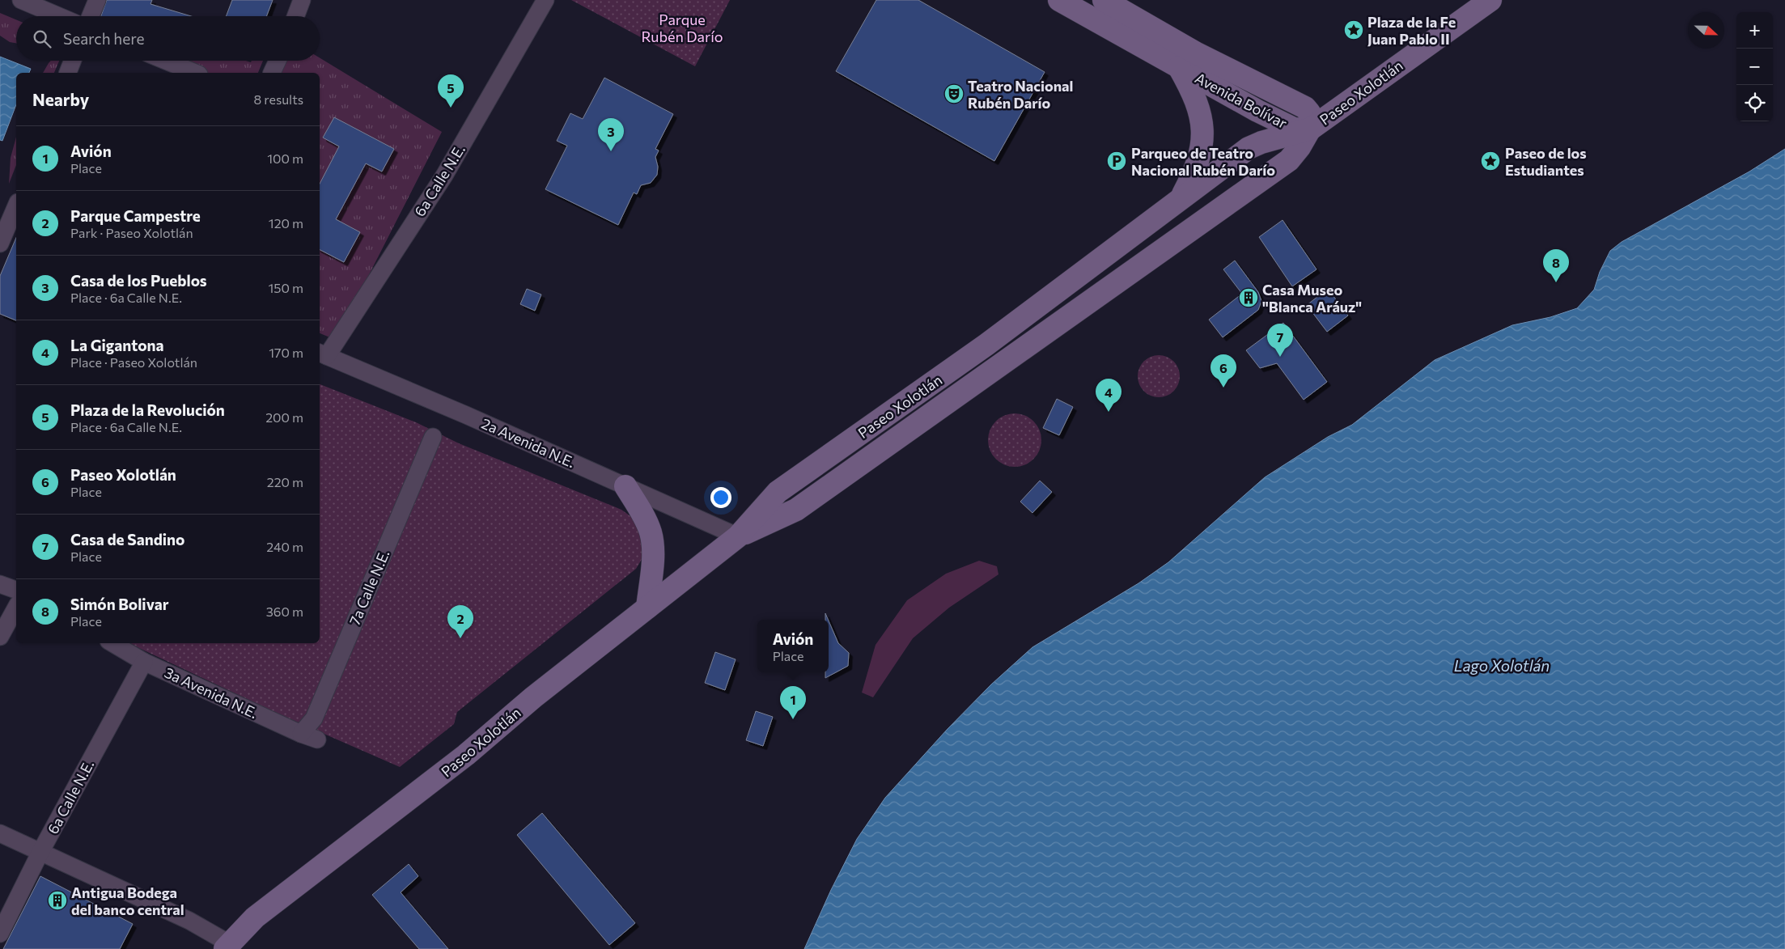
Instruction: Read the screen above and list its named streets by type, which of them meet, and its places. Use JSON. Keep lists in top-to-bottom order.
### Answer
{
  "streets": {
    "street": [
      "Paseo Xolotlán",
      "Avenida Bolívar",
      "6a Calle N.E.",
      "2a Avenida N.E.",
      "7a Calle N.E.",
      "3a Avenida N.E."
    ]
  },
  "crossings": [
    ["Paseo Xolotlán", "Avenida Bolívar"],
    ["Paseo Xolotlán", "2a Avenida N.E."],
    ["6a Calle N.E.", "2a Avenida N.E."],
    ["6a Calle N.E.", "3a Avenida N.E."],
    ["7a Calle N.E.", "3a Avenida N.E."]
  ],
  "water": ["Lago Xolotlán"],
  "parks": ["Parque Rubén Darío"],
  "places": {
    "place": ["Plaza de la Fe Juan Pablo II", "Paseo de los Estudiantes"],
    "theatre": ["Teatro Nacional Rubén Darío"],
    "parking": ["Parqueo de Teatro Nacional Rubén Darío"],
    "building": ["Casa Museo \"Blanca Aráuz\"", "Antigua Bodega del banco central"]
  },
  "north": "right",
  "page": {
    "map_buttons": ["+", "−"],
    "search": "Search here",
    "heading": ["Nearby", "8 results"],
    "pins": [
      "5",
      "3",
      "8",
      "7",
      "6",
      "4",
      "2",
      "1"
    ],
    "list": [
      {
        "mark": "1",
        "name": "Avión",
        "note": "Place",
        "value": "100 m"
      },
      {
        "mark": "2",
        "name": "Parque Campestre",
        "note": "Park · Paseo Xolotlán",
        "value": "120 m"
      },
      {
        "mark": "3",
        "name": "Casa de los Pueblos",
        "note": "Place · 6a Calle N.E.",
        "value": "150 m"
      },
      {
        "mark": "4",
        "name": "La Gigantona",
        "note": "Place · Paseo Xolotlán",
        "value": "170 m"
      },
      {
        "mark": "5",
        "name": "Plaza de la Revolución",
        "note": "Place · 6a Calle N.E.",
        "value": "200 m"
      },
      {
        "mark": "6",
        "name": "Paseo Xolotlán",
        "note": "Place",
        "value": "220 m"
      },
      {
        "mark": "7",
        "name": "Casa de Sandino",
        "note": "Place",
        "value": "240 m"
      },
      {
        "mark": "8",
        "name": "Simón Bolivar",
        "note": "Place",
        "value": "360 m"
      }
    ],
    "popup": ["Avión", "Place"]
  }
}
